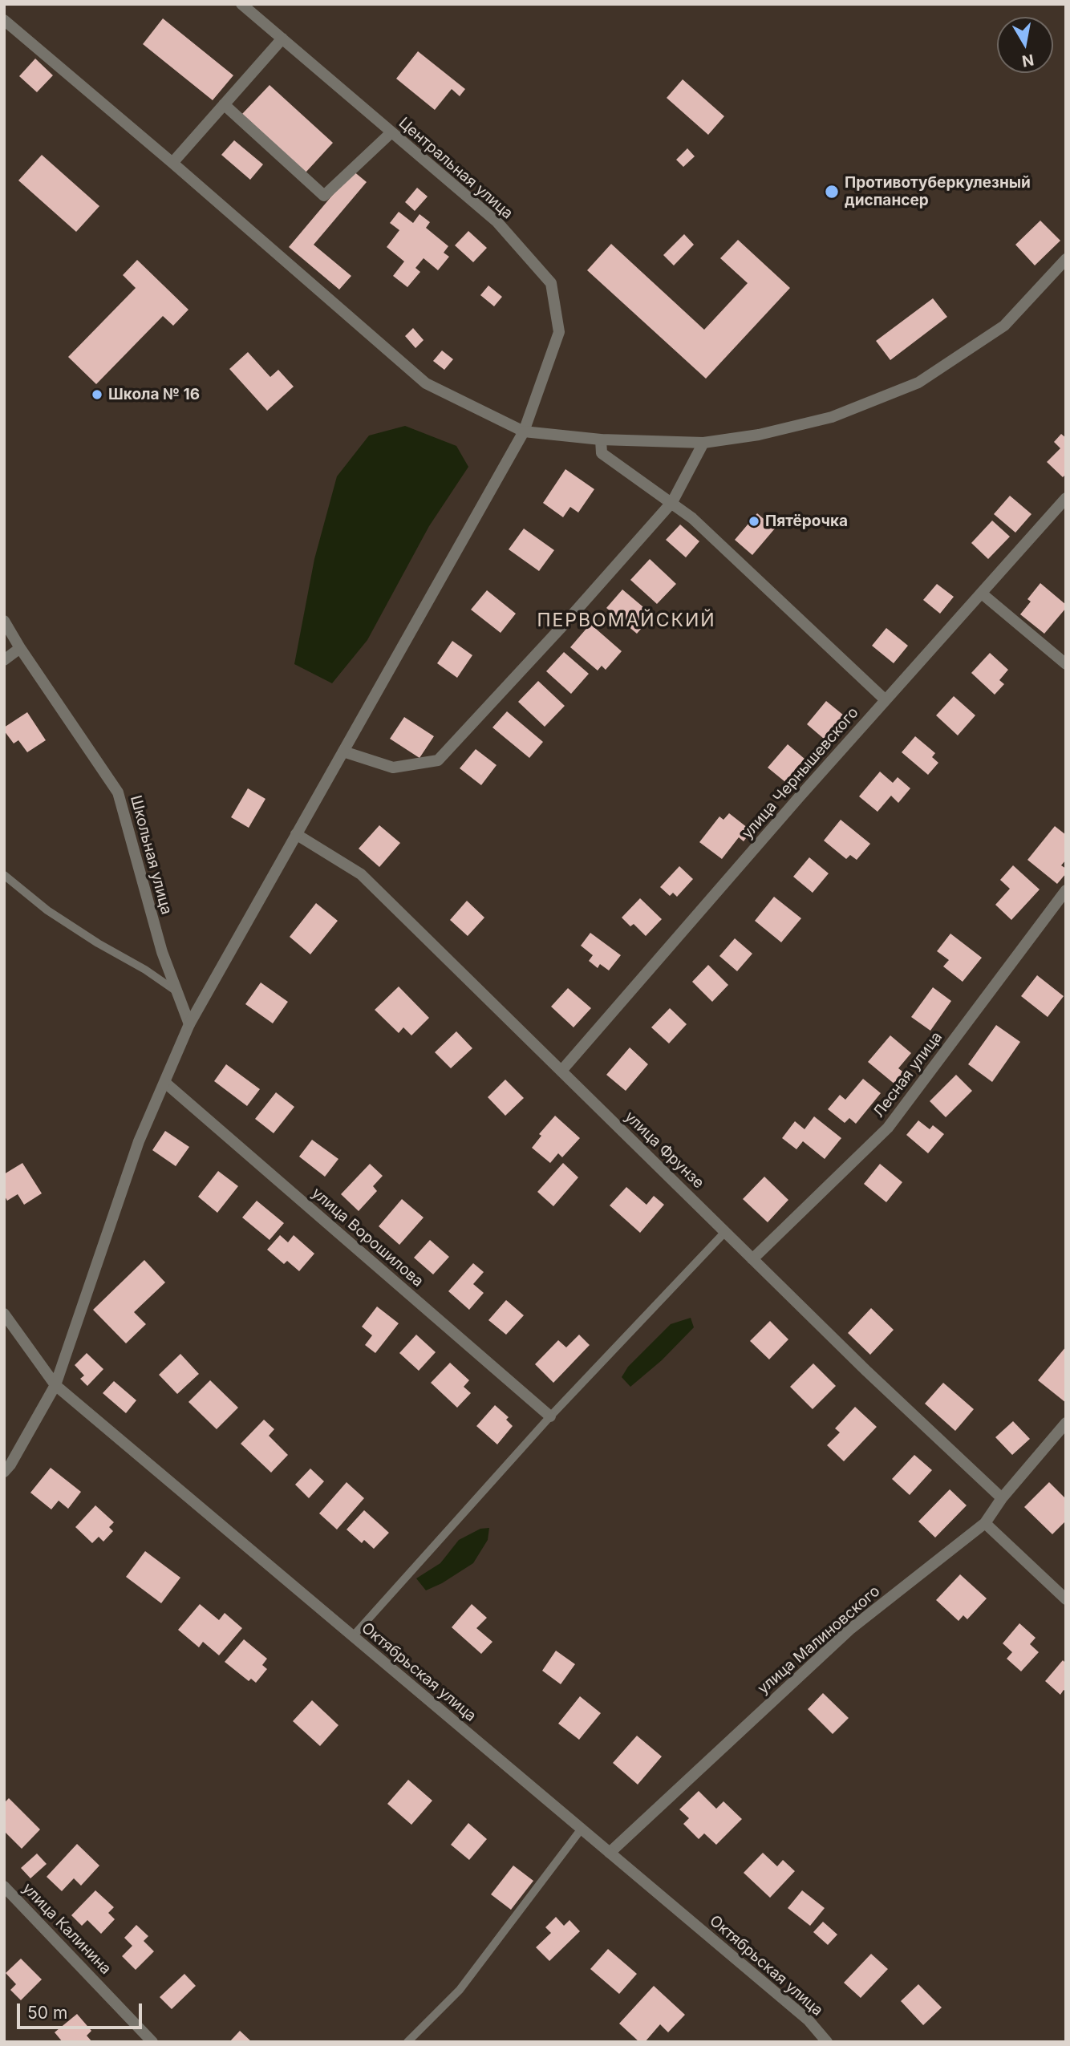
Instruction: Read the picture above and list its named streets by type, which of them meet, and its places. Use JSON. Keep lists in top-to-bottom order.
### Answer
{
  "streets": {
    "street": [
      "Центральная улица",
      "улица Чернышевского",
      "Школьная улица",
      "Лесная улица",
      "улица Фрунзе",
      "улица Ворошилова",
      "улица Малиновского",
      "Октябрьская улица",
      "улица Калинина"
    ]
  },
  "crossings": [
    ["Центральная улица", "Школьная улица"],
    ["Центральная улица", "улица Фрунзе"],
    ["Центральная улица", "улица Ворошилова"],
    ["Центральная улица", "Октябрьская улица"],
    ["улица Чернышевского", "улица Фрунзе"],
    ["Лесная улица", "улица Фрунзе"],
    ["улица Фрунзе", "улица Малиновского"],
    ["улица Малиновского", "Октябрьская улица"]
  ],
  "districts": ["ПЕРВОМАЙСКИЙ"],
  "places": ["Противотуберкулезный диспансер", "Школа № 16", "Пятёрочка"],
  "scale_bar": "50 m",
  "north": "bottom"
}
